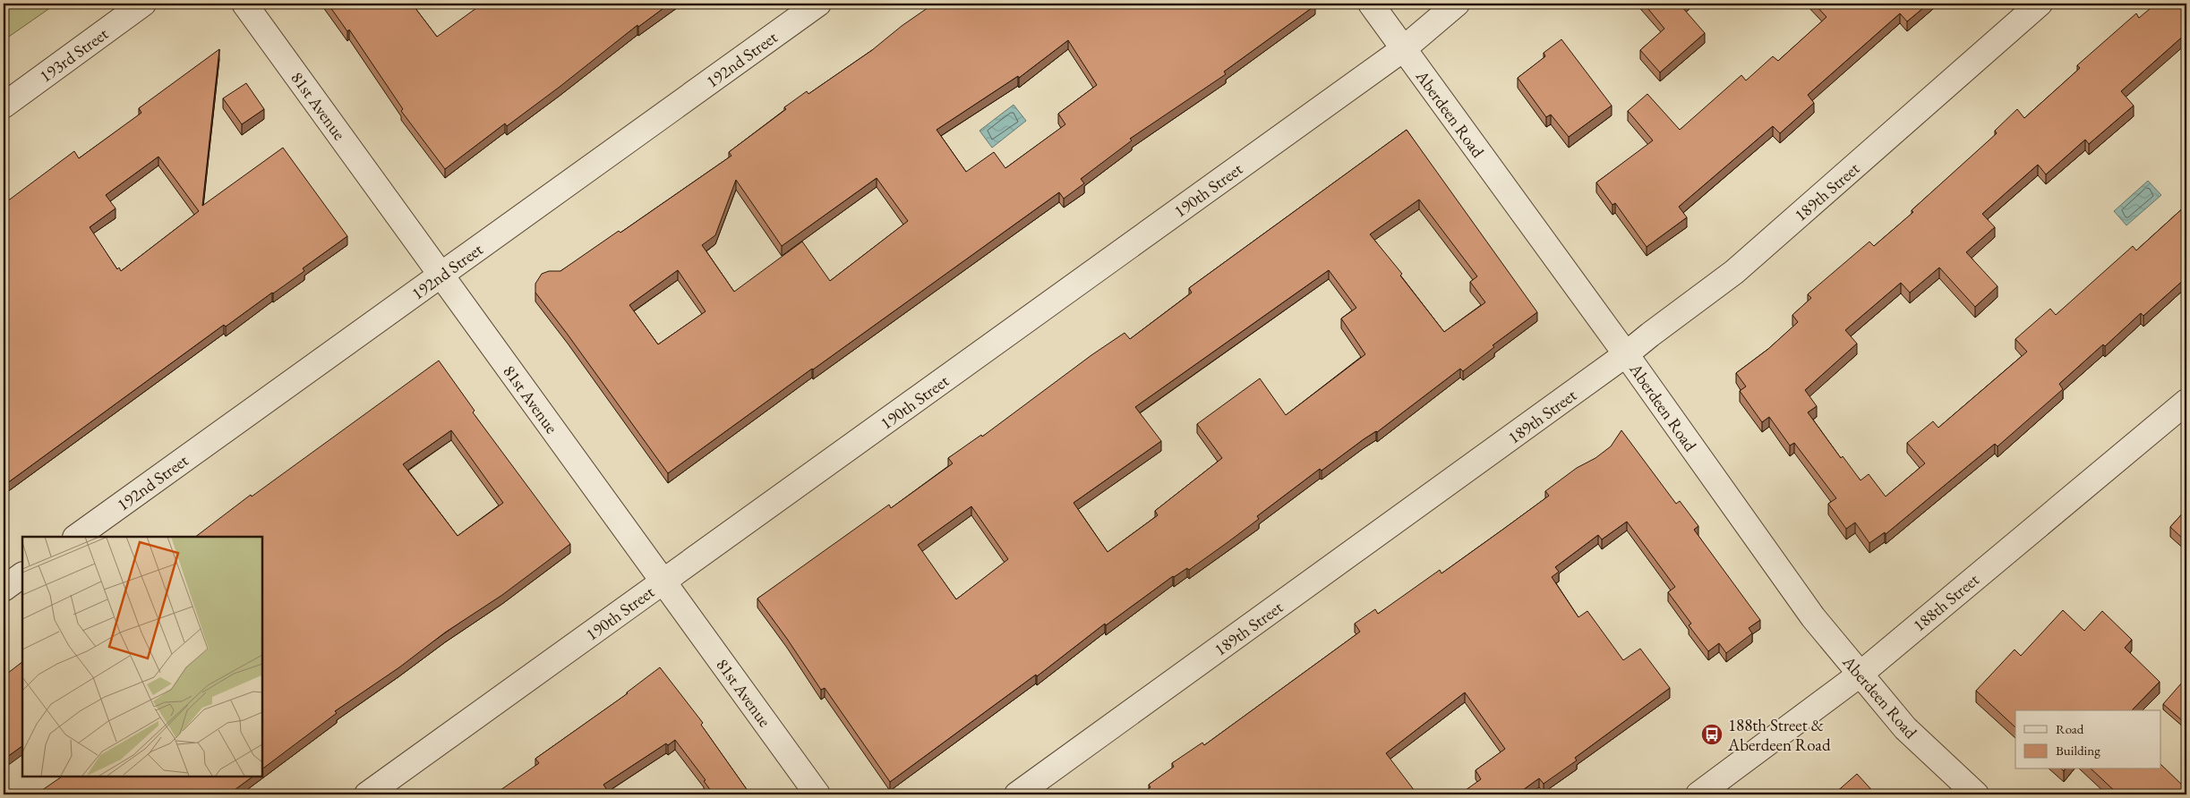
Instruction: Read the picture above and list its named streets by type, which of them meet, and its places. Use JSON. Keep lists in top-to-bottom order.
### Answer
{
  "streets": {
    "street": [
      "193rd Street",
      "192nd Street",
      "81st Avenue",
      "Aberdeen Road",
      "190th Street",
      "189th Street",
      "188th Street"
    ]
  },
  "crossings": [
    ["192nd Street", "81st Avenue"],
    ["81st Avenue", "190th Street"],
    ["Aberdeen Road", "190th Street"],
    ["Aberdeen Road", "189th Street"],
    ["Aberdeen Road", "188th Street"]
  ],
  "places": {
    "bus stop": ["188th Street & Aberdeen Road"]
  },
  "legend": ["Road", "Building"]
}
